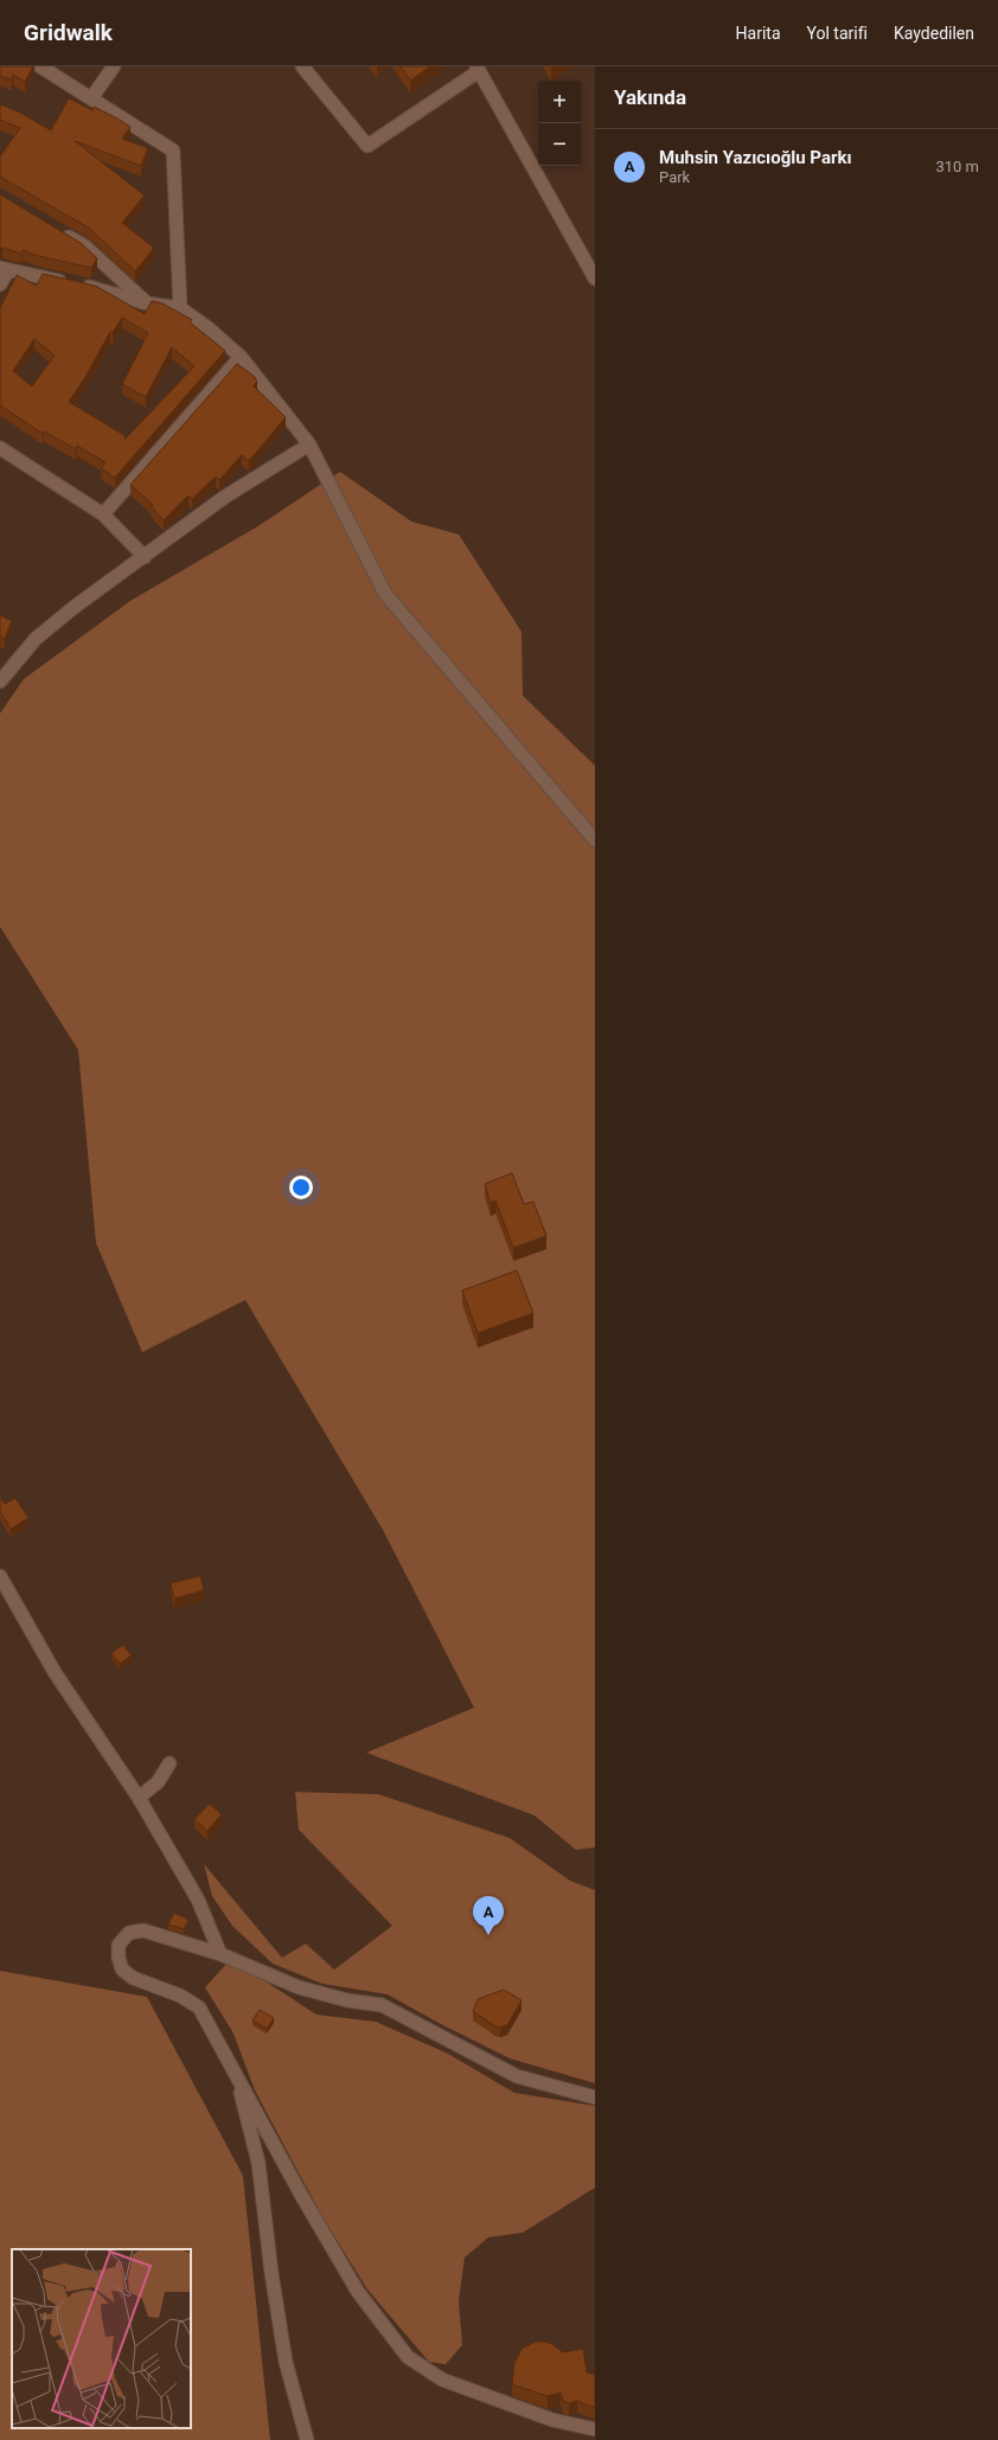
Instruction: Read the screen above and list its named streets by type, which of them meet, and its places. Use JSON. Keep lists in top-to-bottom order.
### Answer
{
  "page": {
    "header": "Gridwalk",
    "nav": ["Harita", "Yol tarifi", "Kaydedilen"],
    "heading": "Yakında",
    "map_buttons": ["+", "−"],
    "list": [
      {
        "mark": "A",
        "name": "Muhsin Yazıcıoğlu Parkı",
        "note": "Park",
        "value": "310 m"
      }
    ],
    "pins": "A"
  }
}
